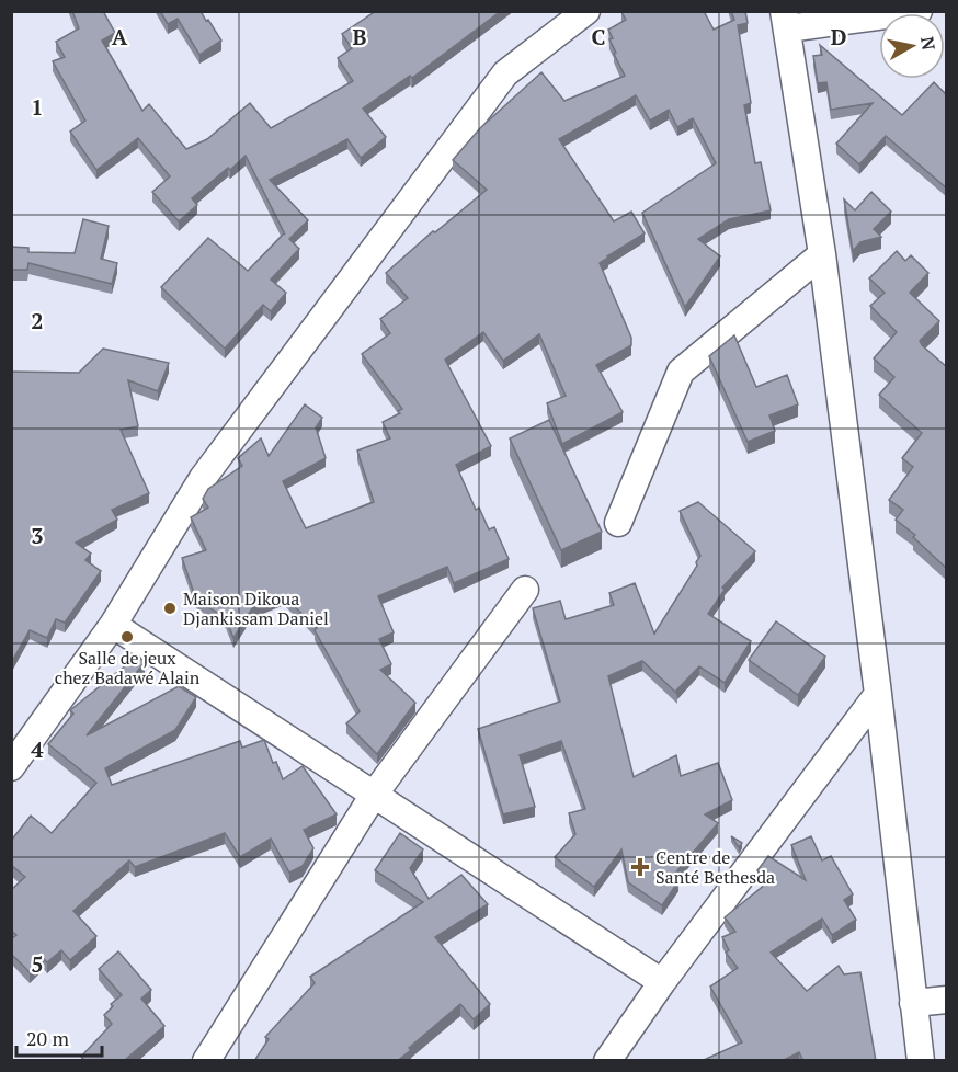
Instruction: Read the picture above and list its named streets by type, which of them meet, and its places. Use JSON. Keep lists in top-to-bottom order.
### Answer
{
  "places": {
    "other": ["Maison Dikoua Djankissam Daniel", "Salle de jeux chez Badawé Alain"],
    "health": ["Centre de Santé Bethesda"]
  },
  "scale_bar": "20 m",
  "north": "right",
  "grid": {
    "columns": [
      "A",
      "B",
      "C",
      "D"
    ],
    "rows": [
      "1",
      "2",
      "3",
      "4",
      "5"
    ]
  }
}
